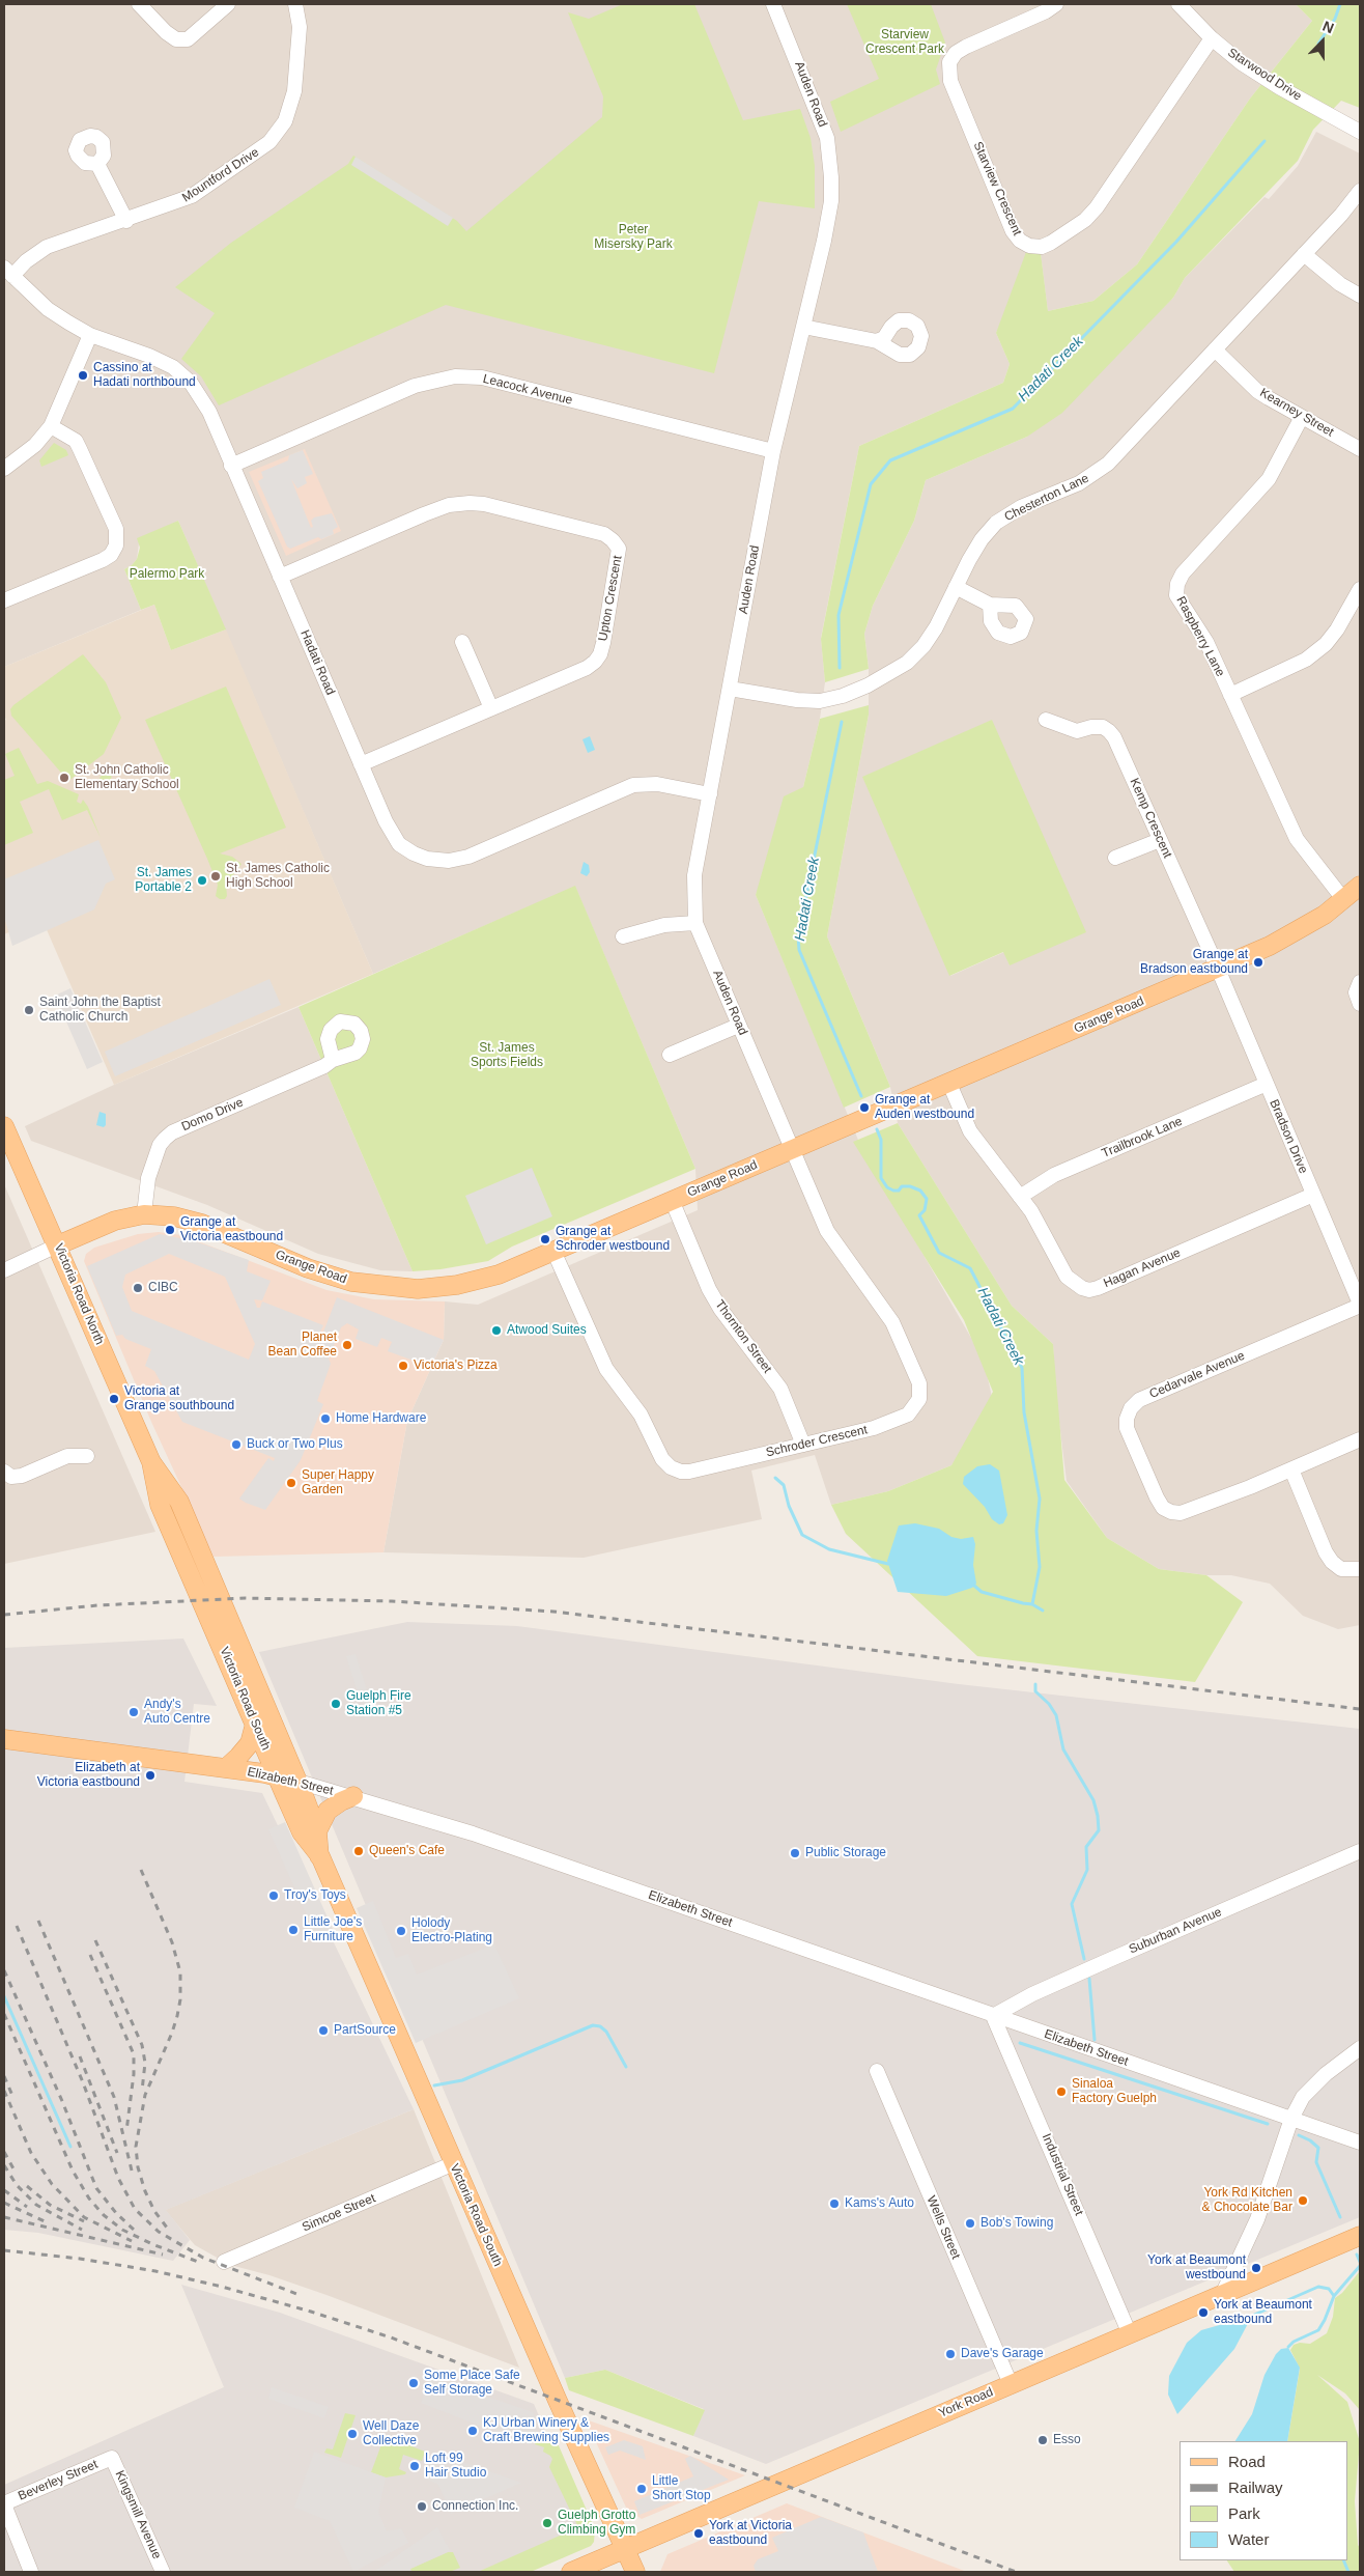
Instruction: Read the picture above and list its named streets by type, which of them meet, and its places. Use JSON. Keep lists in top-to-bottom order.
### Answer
{
  "streets": {
    "main road": [
      "Grange Road",
      "Victoria Road North",
      "Victoria Road South",
      "Elizabeth Street",
      "York Road"
    ],
    "street": [
      "Starwood Drive",
      "Auden Road",
      "Mountford Drive",
      "Starview Crescent",
      "Leacock Avenue",
      "Kearney Street",
      "Chesterton Lane",
      "Upton Crescent",
      "Raspberry Lane",
      "Hadati Road",
      "Kemp Crescent",
      "Domo Drive",
      "Bradson Drive",
      "Trailbrook Lane",
      "Hagan Avenue",
      "Thornton Street",
      "Cedarvale Avenue",
      "Schroder Crescent",
      "Suburban Avenue",
      "Industrial Street",
      "Simcoe Street",
      "Wells Street",
      "Beverley Street",
      "Kingsmill Avenue"
    ]
  },
  "crossings": [
    ["Starwood Drive", "Starview Crescent"],
    ["Auden Road", "Leacock Avenue"],
    ["Auden Road", "Chesterton Lane"],
    ["Auden Road", "Hadati Road"],
    ["Auden Road", "Grange Road"],
    ["Auden Road", "Schroder Crescent"],
    ["Mountford Drive", "Hadati Road"],
    ["Leacock Avenue", "Hadati Road"],
    ["Kearney Street", "Chesterton Lane"],
    ["Kearney Street", "Raspberry Lane"],
    ["Upton Crescent", "Hadati Road"],
    ["Raspberry Lane", "Grange Road"],
    ["Kemp Crescent", "Grange Road"],
    ["Kemp Crescent", "Bradson Drive"],
    ["Grange Road", "Domo Drive"],
    ["Grange Road", "Bradson Drive"],
    ["Grange Road", "Hagan Avenue"],
    ["Grange Road", "Victoria Road North"],
    ["Grange Road", "Thornton Street"],
    ["Grange Road", "Schroder Crescent"],
    ["Bradson Drive", "Trailbrook Lane"],
    ["Bradson Drive", "Hagan Avenue"],
    ["Bradson Drive", "Cedarvale Avenue"],
    ["Trailbrook Lane", "Hagan Avenue"],
    ["Victoria Road North", "Victoria Road South"],
    ["Thornton Street", "Schroder Crescent"],
    ["Victoria Road South", "Elizabeth Street"],
    ["Victoria Road South", "Simcoe Street"],
    ["Victoria Road South", "York Road"],
    ["Elizabeth Street", "Suburban Avenue"],
    ["Elizabeth Street", "Industrial Street"],
    ["Suburban Avenue", "Industrial Street"],
    ["Industrial Street", "York Road"],
    ["Wells Street", "York Road"],
    ["Beverley Street", "Kingsmill Avenue"]
  ],
  "water": ["Hadati Creek"],
  "parks": [
    "Starview Crescent Park",
    "Peter Misersky Park",
    "Palermo Park",
    "St. James Sports Fields"
  ],
  "places": [
    "Cassino at Hadati northbound",
    "St. John Catholic Elementary School",
    "St. James Catholic High School",
    "St. James Portable 2",
    "Grange at Bradson eastbound",
    "Saint John the Baptist Catholic Church",
    "Grange at Auden westbound",
    "Grange at Victoria eastbound",
    "Grange at Schroder westbound",
    "CIBC",
    "Atwood Suites",
    "Planet Bean Coffee",
    "Victoria's Pizza",
    "Victoria at Grange southbound",
    "Home Hardware",
    "Buck or Two Plus",
    "Super Happy Garden",
    "Guelph Fire Station #5",
    "Andy's Auto Centre",
    "Elizabeth at Victoria eastbound",
    "Queen's Cafe",
    "Public Storage",
    "Troy's Toys",
    "Little Joe's Furniture",
    "Holody Electro-Plating",
    "PartSource",
    "Sinaloa Factory Guelph",
    "York Rd Kitchen & Chocolate Bar",
    "Kams's Auto",
    "Bob's Towing",
    "York at Beaumont westbound",
    "York at Beaumont eastbound",
    "Dave's Garage",
    "Some Place Safe Self Storage",
    "KJ Urban Winery & Craft Brewing Supplies",
    "Well Daze Collective",
    "Esso",
    "Loft 99 Hair Studio",
    "Little Short Stop",
    "Connection Inc.",
    "Guelph Grotto Climbing Gym",
    "York at Victoria eastbound"
  ],
  "legend": [
    "Road",
    "Railway",
    "Park",
    "Water"
  ],
  "north": "top"
}
